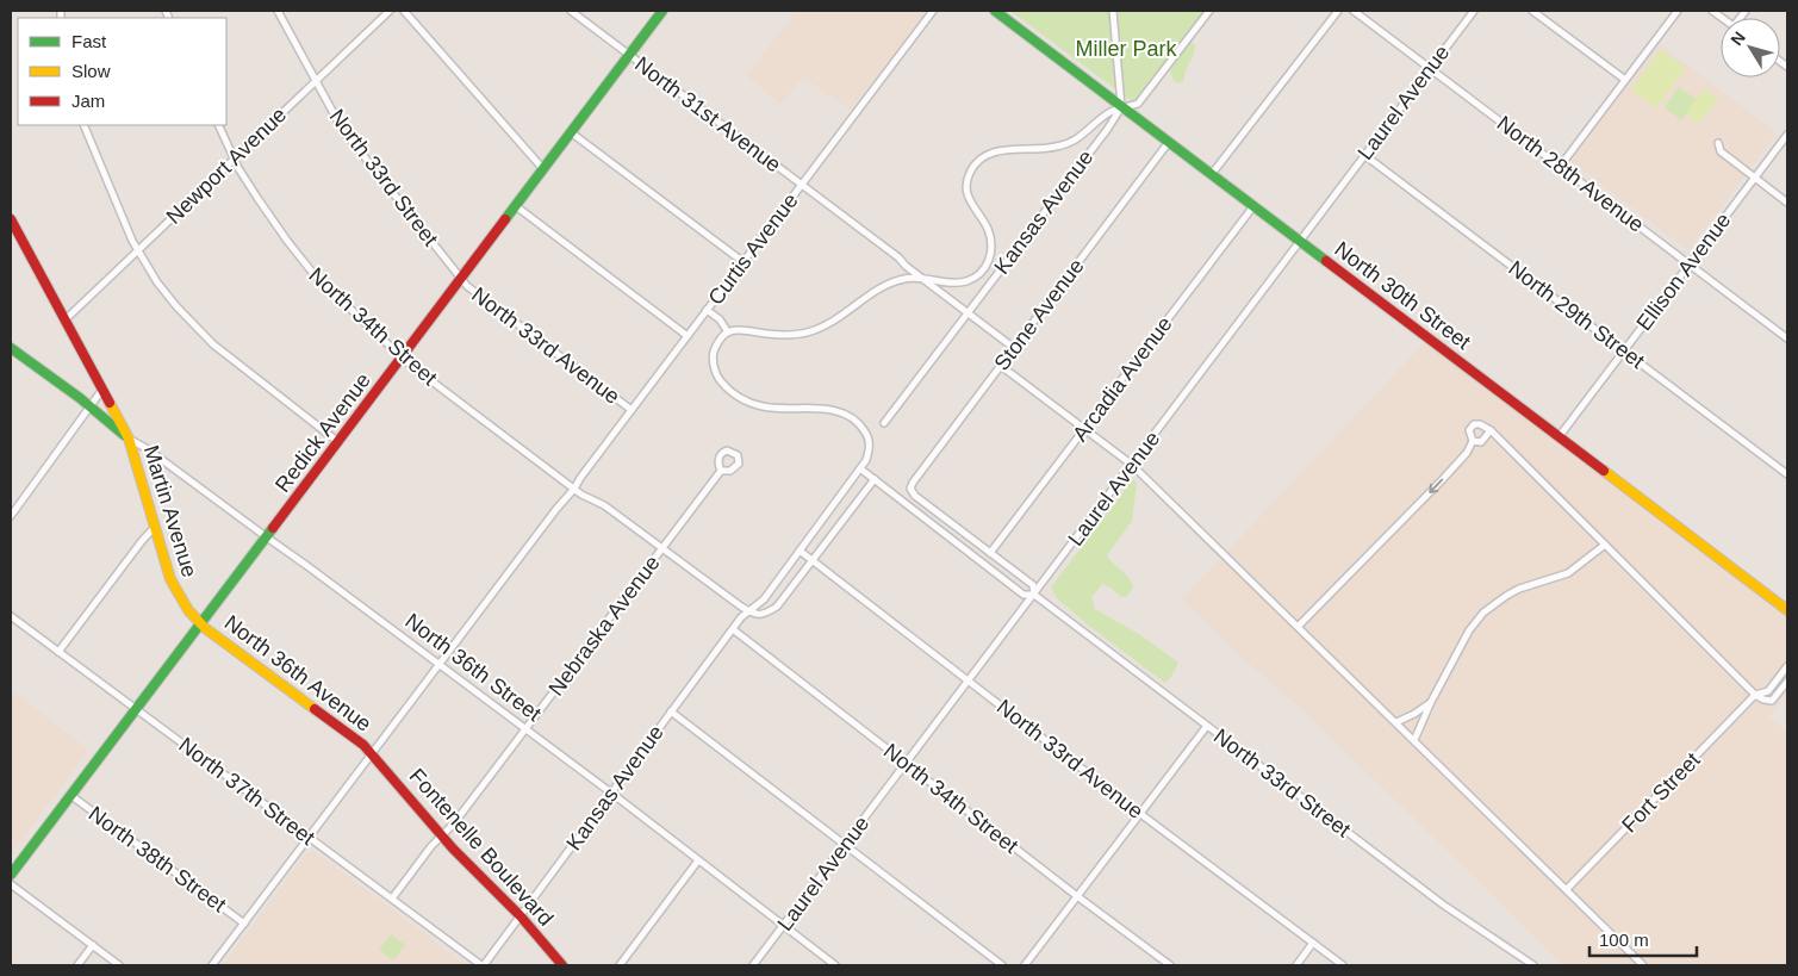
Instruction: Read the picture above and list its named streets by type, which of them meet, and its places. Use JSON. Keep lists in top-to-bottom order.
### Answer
{
  "streets": {
    "main road": [
      "North 30th Street",
      "Redick Avenue",
      "Martin Avenue",
      "North 36th Street",
      "North 36th Avenue",
      "Fontenelle Boulevard"
    ],
    "street": [
      "Laurel Avenue",
      "North 31st Avenue",
      "Newport Avenue",
      "North 28th Avenue",
      "North 33rd Street",
      "Kansas Avenue",
      "Curtis Avenue",
      "Ellison Avenue",
      "Stone Avenue",
      "North 29th Street",
      "North 34th Street",
      "North 33rd Avenue",
      "Arcadia Avenue",
      "Nebraska Avenue",
      "North 37th Street",
      "Fort Street",
      "North 38th Street"
    ]
  },
  "crossings": [
    ["Laurel Avenue", "North 28th Avenue"],
    ["Laurel Avenue", "North 33rd Street"],
    ["Laurel Avenue", "North 30th Street"],
    ["Laurel Avenue", "North 29th Street"],
    ["Laurel Avenue", "North 34th Street"],
    ["Laurel Avenue", "North 33rd Avenue"],
    ["Laurel Avenue", "North 36th Street"],
    ["North 31st Avenue", "Kansas Avenue"],
    ["North 31st Avenue", "Curtis Avenue"],
    ["North 31st Avenue", "Stone Avenue"],
    ["North 31st Avenue", "Redick Avenue"],
    ["Newport Avenue", "North 33rd Street"],
    ["Newport Avenue", "North 34th Street"],
    ["North 28th Avenue", "Ellison Avenue"],
    ["North 33rd Street", "Kansas Avenue"],
    ["North 33rd Street", "Stone Avenue"],
    ["North 33rd Street", "North 33rd Avenue"],
    ["North 33rd Street", "Arcadia Avenue"],
    ["North 33rd Street", "Redick Avenue"],
    ["Kansas Avenue", "North 30th Street"],
    ["Kansas Avenue", "North 34th Street"],
    ["Kansas Avenue", "North 33rd Avenue"],
    ["Kansas Avenue", "North 36th Street"],
    ["Kansas Avenue", "North 37th Street"],
    ["Kansas Avenue", "Fontenelle Boulevard"],
    ["Curtis Avenue", "North 34th Street"],
    ["Curtis Avenue", "North 33rd Avenue"],
    ["Curtis Avenue", "North 36th Street"],
    ["Curtis Avenue", "North 36th Avenue"],
    ["Curtis Avenue", "Fontenelle Boulevard"],
    ["Ellison Avenue", "North 30th Street"],
    ["Ellison Avenue", "North 29th Street"],
    ["North 30th Street", "Stone Avenue"],
    ["North 30th Street", "Arcadia Avenue"],
    ["North 34th Street", "Redick Avenue"],
    ["North 34th Street", "Nebraska Avenue"],
    ["North 33rd Avenue", "Redick Avenue"],
    ["Redick Avenue", "Martin Avenue"],
    ["Redick Avenue", "North 36th Street"],
    ["Redick Avenue", "North 36th Avenue"],
    ["Redick Avenue", "North 37th Street"],
    ["Redick Avenue", "North 38th Street"],
    ["Martin Avenue", "North 36th Street"],
    ["Martin Avenue", "North 36th Avenue"],
    ["Nebraska Avenue", "North 36th Street"],
    ["Nebraska Avenue", "North 37th Street"],
    ["Nebraska Avenue", "Fontenelle Boulevard"],
    ["North 36th Avenue", "Fontenelle Boulevard"]
  ],
  "parks": ["Miller Park"],
  "legend": ["Fast", "Slow", "Jam"],
  "scale_bar": "100 m",
  "north": "top left"
}
